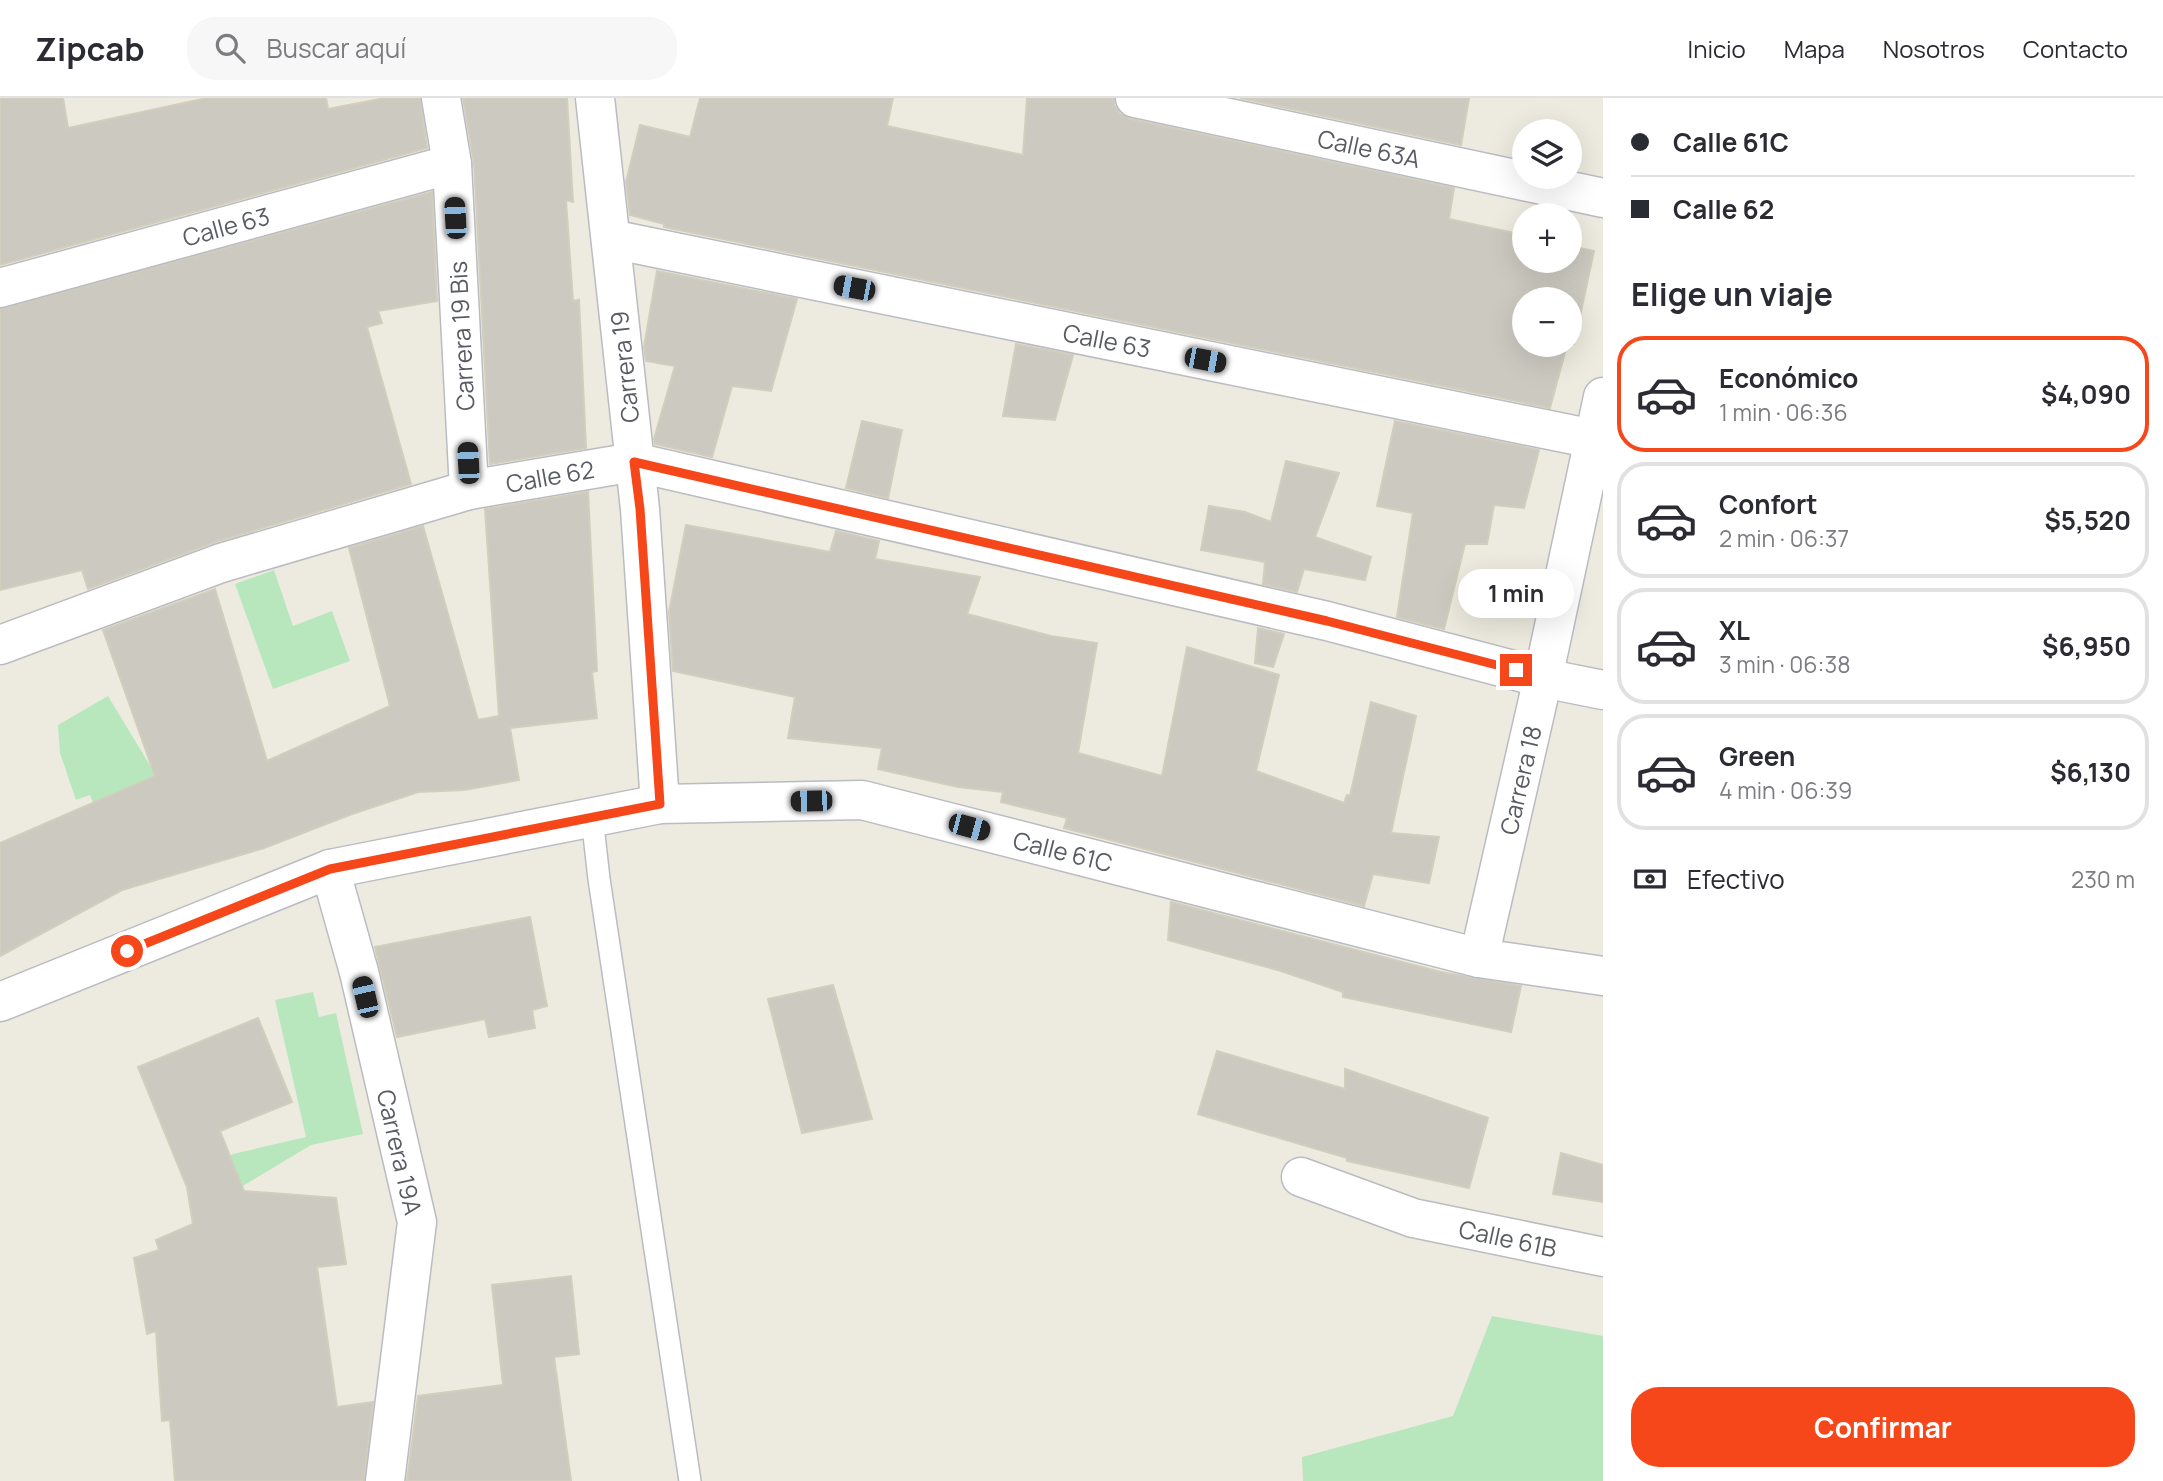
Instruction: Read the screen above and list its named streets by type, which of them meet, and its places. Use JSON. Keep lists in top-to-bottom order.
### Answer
{
  "streets": {
    "street": [
      "Calle 63A",
      "Calle 63",
      "Carrera 19 Bis",
      "Carrera 19",
      "Calle 62",
      "Carrera 18",
      "Calle 61C",
      "Carrera 19A",
      "Calle 61B"
    ]
  },
  "crossings": [
    ["Calle 63", "Carrera 19 Bis"],
    ["Calle 63", "Carrera 19"],
    ["Calle 63", "Carrera 18"],
    ["Carrera 19 Bis", "Calle 62"],
    ["Carrera 19", "Calle 62"],
    ["Carrera 19", "Calle 61C"],
    ["Calle 62", "Carrera 18"],
    ["Carrera 18", "Calle 61C"],
    ["Calle 61C", "Carrera 19A"]
  ],
  "page": {
    "header": "Zipcab",
    "search": "Buscar aquí",
    "nav": [
      "Inicio",
      "Mapa",
      "Nosotros",
      "Contacto"
    ],
    "banner": ["Calle 61C", "Calle 62"],
    "map_buttons": ["+", "−"],
    "heading": "Elige un viaje",
    "list": [
      {
        "name": "Económico",
        "note": "1 min · 06:36",
        "value": "$4,090"
      },
      {
        "name": "Confort",
        "note": "2 min · 06:37",
        "value": "$5,520"
      },
      {
        "name": "XL",
        "note": "3 min · 06:38",
        "value": "$6,950"
      },
      {
        "name": "Green",
        "note": "4 min · 06:39",
        "value": "$6,130"
      }
    ],
    "bubble": "1 min",
    "pay": ["Efectivo", "230 m"],
    "buttons": "Confirmar"
  }
}
